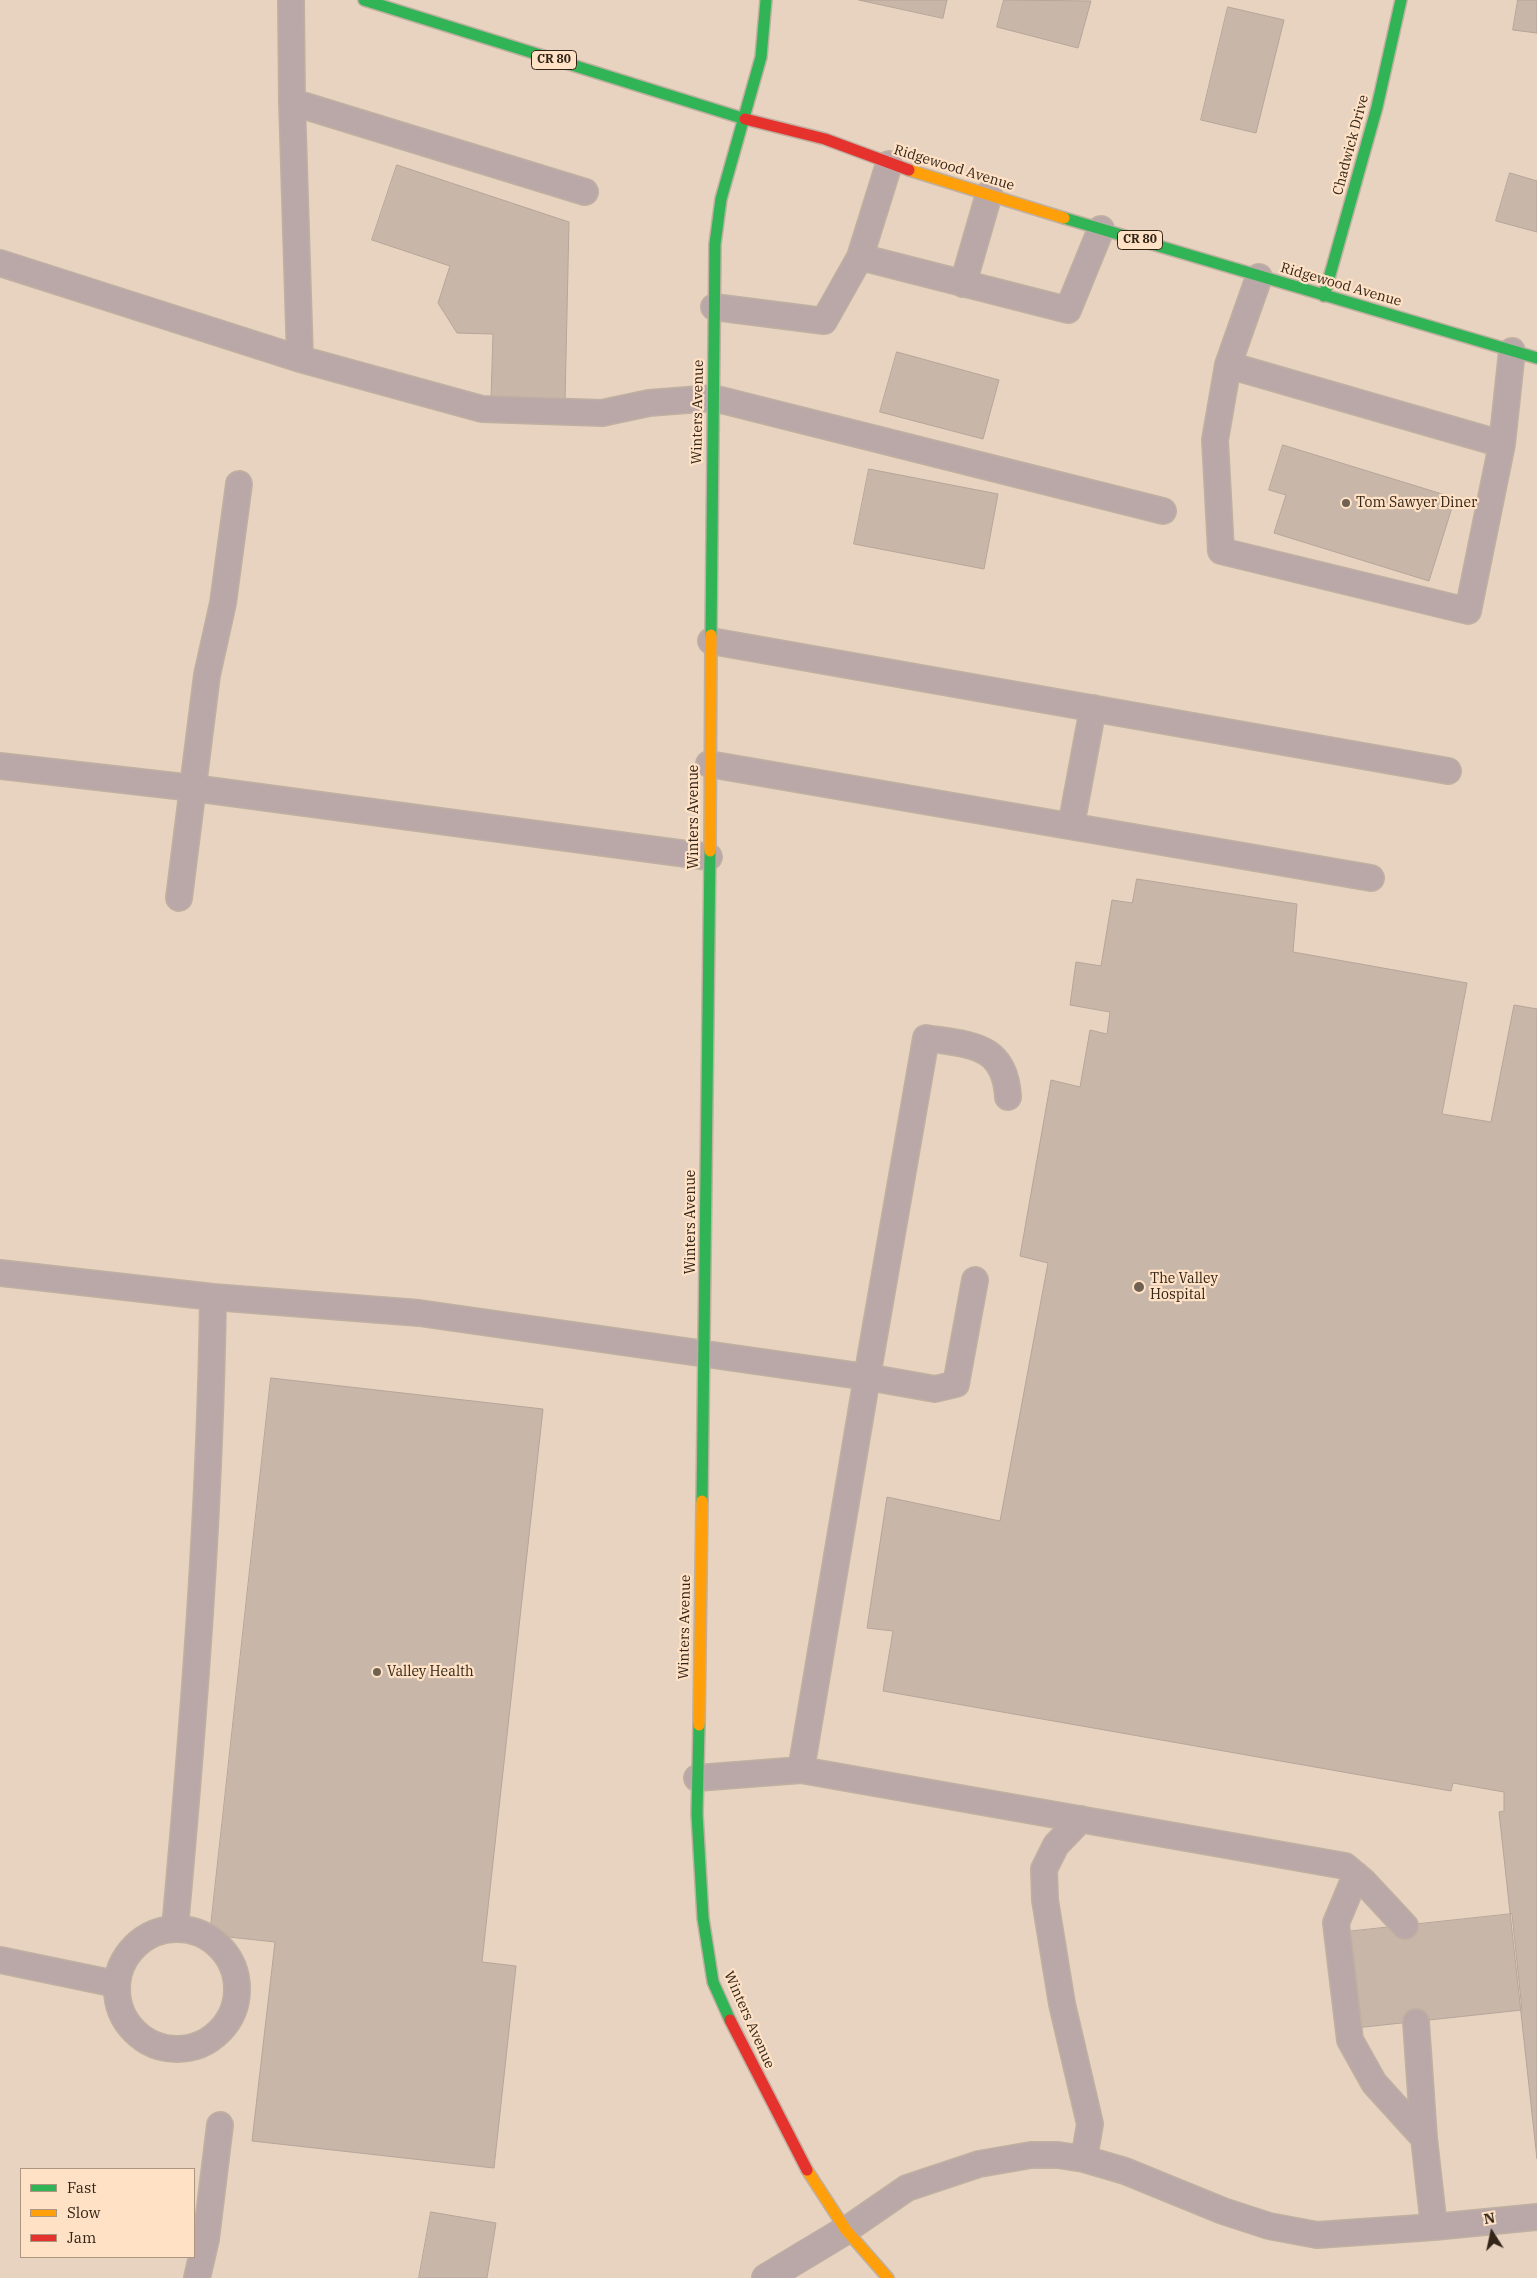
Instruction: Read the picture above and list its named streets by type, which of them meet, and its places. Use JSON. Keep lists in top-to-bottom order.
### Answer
{
  "streets": {
    "street": [
      "CR 80",
      "Chadwick Drive",
      "Ridgewood Avenue",
      "Winters Avenue"
    ]
  },
  "crossings": [
    ["Chadwick Drive", "Ridgewood Avenue"],
    ["Ridgewood Avenue", "Winters Avenue"]
  ],
  "places": ["Tom Sawyer Diner", "The Valley Hospital", "Valley Health"],
  "legend": ["Fast", "Slow", "Jam"],
  "north": "top"
}
